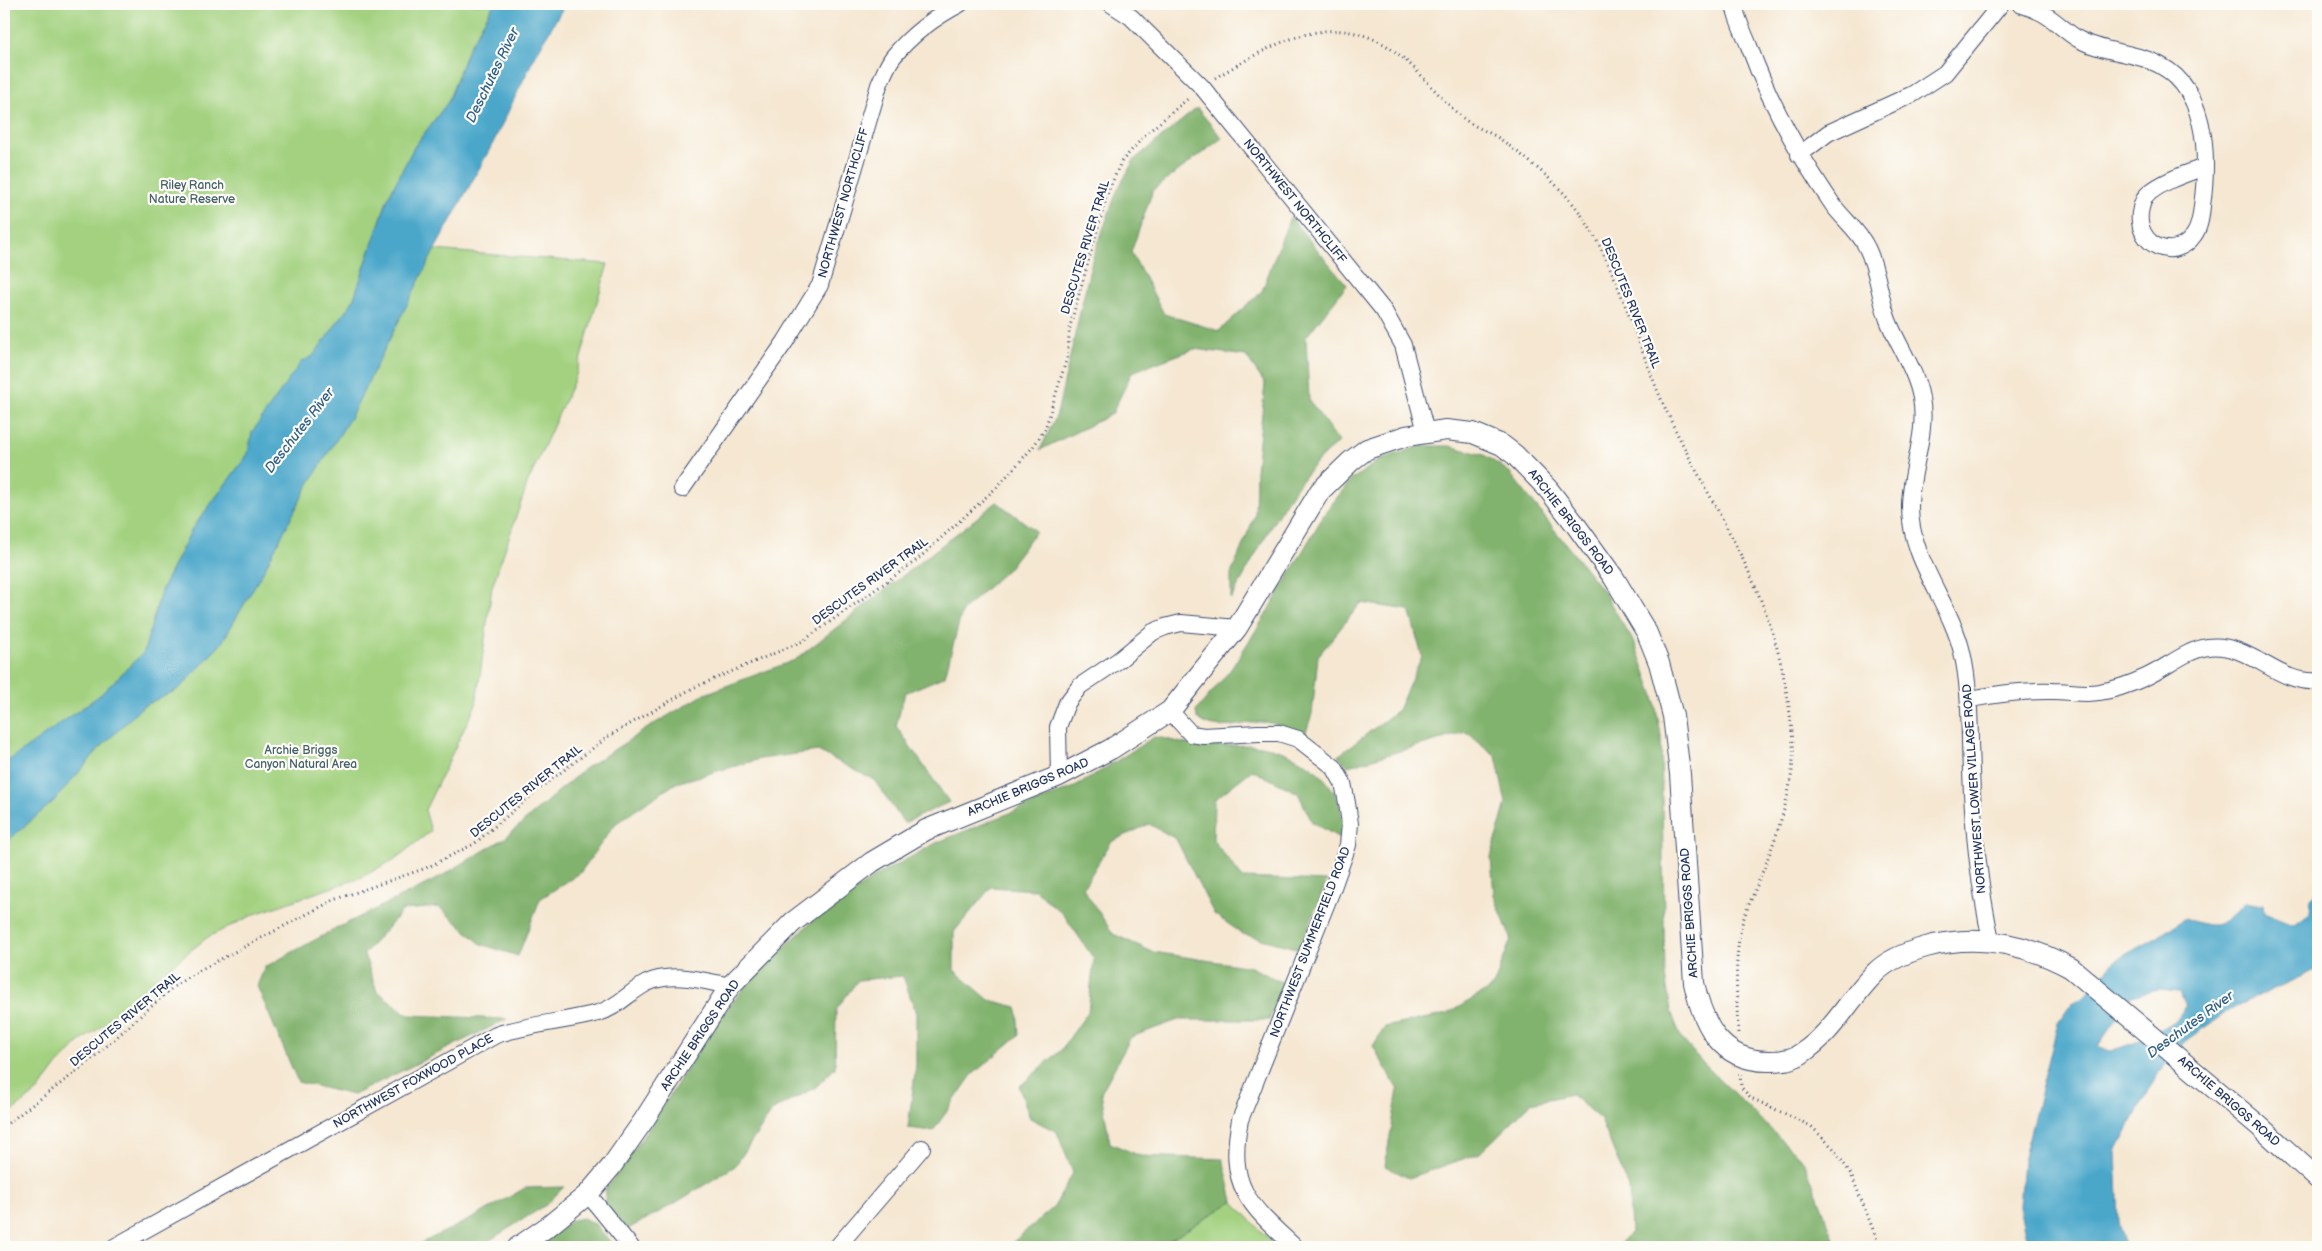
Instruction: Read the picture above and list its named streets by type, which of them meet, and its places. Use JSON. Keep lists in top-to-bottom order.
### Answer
{
  "streets": {
    "street": [
      "NORTHWEST NORTHCLIFF",
      "ARCHIE BRIGGS ROAD",
      "NORTHWEST LOWER VILLAGE ROAD",
      "NORTHWEST SUMMERFIELD ROAD",
      "NORTHWEST FOXWOOD PLACE"
    ],
    "path": ["DESCUTES RIVER TRAIL"]
  },
  "crossings": [
    ["NORTHWEST NORTHCLIFF", "DESCUTES RIVER TRAIL"],
    ["NORTHWEST NORTHCLIFF", "ARCHIE BRIGGS ROAD"],
    ["DESCUTES RIVER TRAIL", "ARCHIE BRIGGS ROAD"],
    ["ARCHIE BRIGGS ROAD", "NORTHWEST LOWER VILLAGE ROAD"],
    ["ARCHIE BRIGGS ROAD", "NORTHWEST SUMMERFIELD ROAD"],
    ["ARCHIE BRIGGS ROAD", "NORTHWEST FOXWOOD PLACE"]
  ],
  "water": ["Deschutes River"],
  "parks": ["Riley Ranch Nature Reserve", "Archie Briggs Canyon Natural Area"]
}
